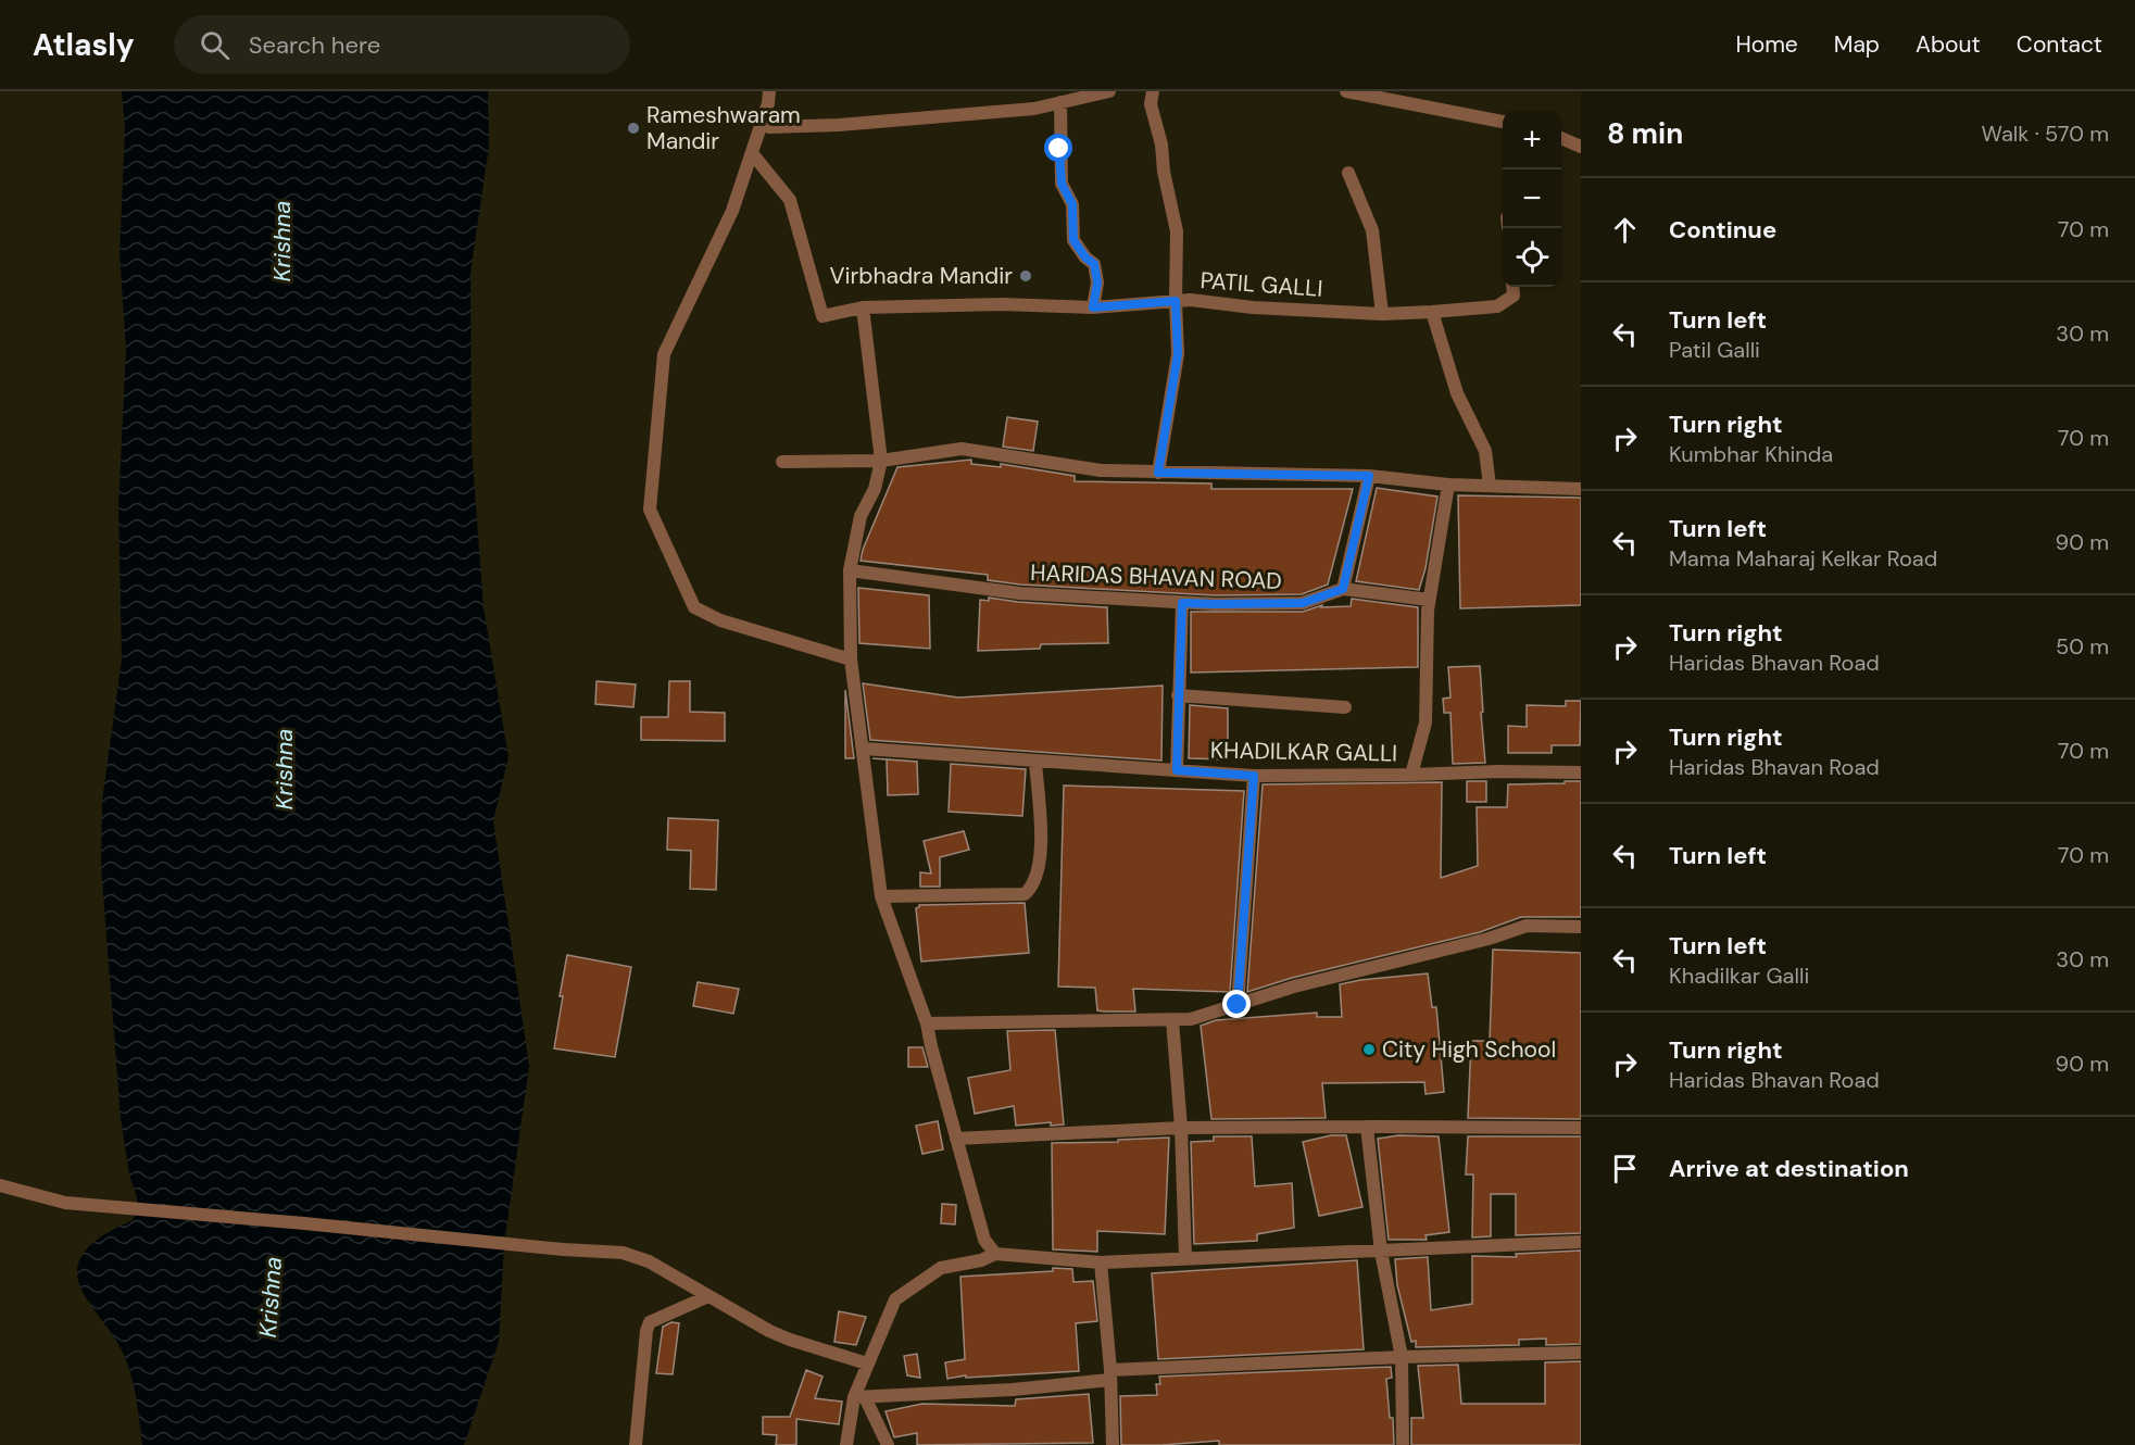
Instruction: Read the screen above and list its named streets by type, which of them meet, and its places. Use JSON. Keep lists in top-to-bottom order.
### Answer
{
  "streets": {
    "street": ["PATIL GALLI", "HARIDAS BHAVAN ROAD", "KHADILKAR GALLI"]
  },
  "water": ["Krishna"],
  "places": ["Rameshwaram Mandir", "Virbhadra Mandir", "City High School"],
  "page": {
    "header": "Atlasly",
    "search": "Search here",
    "nav": [
      "Home",
      "Map",
      "About",
      "Contact"
    ],
    "heading": ["8 min", "Walk · 570 m"],
    "map_buttons": ["+", "−"],
    "list": [
      ["Continue", "70 m"],
      ["Turn left", "Patil Galli", "30 m"],
      ["Turn right", "Kumbhar Khinda", "70 m"],
      ["Turn left", "Mama Maharaj Kelkar Road", "90 m"],
      ["Turn right", "Haridas Bhavan Road", "50 m"],
      ["Turn right", "Haridas Bhavan Road", "70 m"],
      ["Turn left", "70 m"],
      ["Turn left", "Khadilkar Galli", "30 m"],
      ["Turn right", "Haridas Bhavan Road", "90 m"],
      "Arrive at destination"
    ]
  }
}
